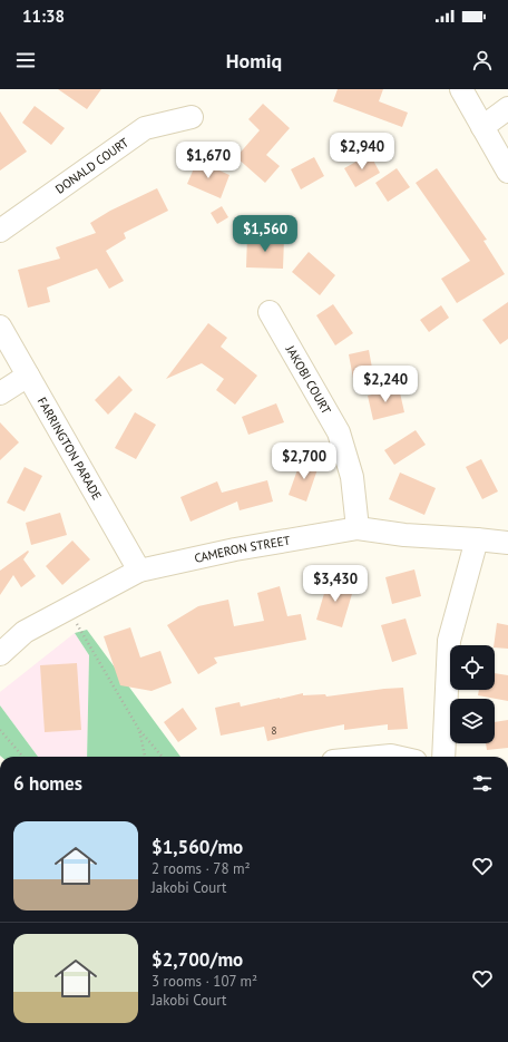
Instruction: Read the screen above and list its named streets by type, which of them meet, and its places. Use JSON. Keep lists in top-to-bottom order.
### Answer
{
  "streets": {
    "street": [
      "DONALD COURT",
      "JAKOBI COURT",
      "FARRINGTON PARADE",
      "CAMERON STREET"
    ]
  },
  "crossings": [
    ["JAKOBI COURT", "CAMERON STREET"],
    ["FARRINGTON PARADE", "CAMERON STREET"]
  ],
  "house_numbers": ["8"],
  "page": {
    "status": "11:38",
    "header": "Homiq",
    "price": [
      "$2,940",
      "$1,670",
      "$1,560",
      "$2,240",
      "$2,700",
      "$3,430"
    ],
    "heading": "6 homes",
    "list": [
      {
        "name": "$1,560/mo",
        "note": "2 rooms · 78 m² · Jakobi Court"
      },
      {
        "name": "$2,700/mo",
        "note": "3 rooms · 107 m² · Jakobi Court"
      }
    ]
  }
}
